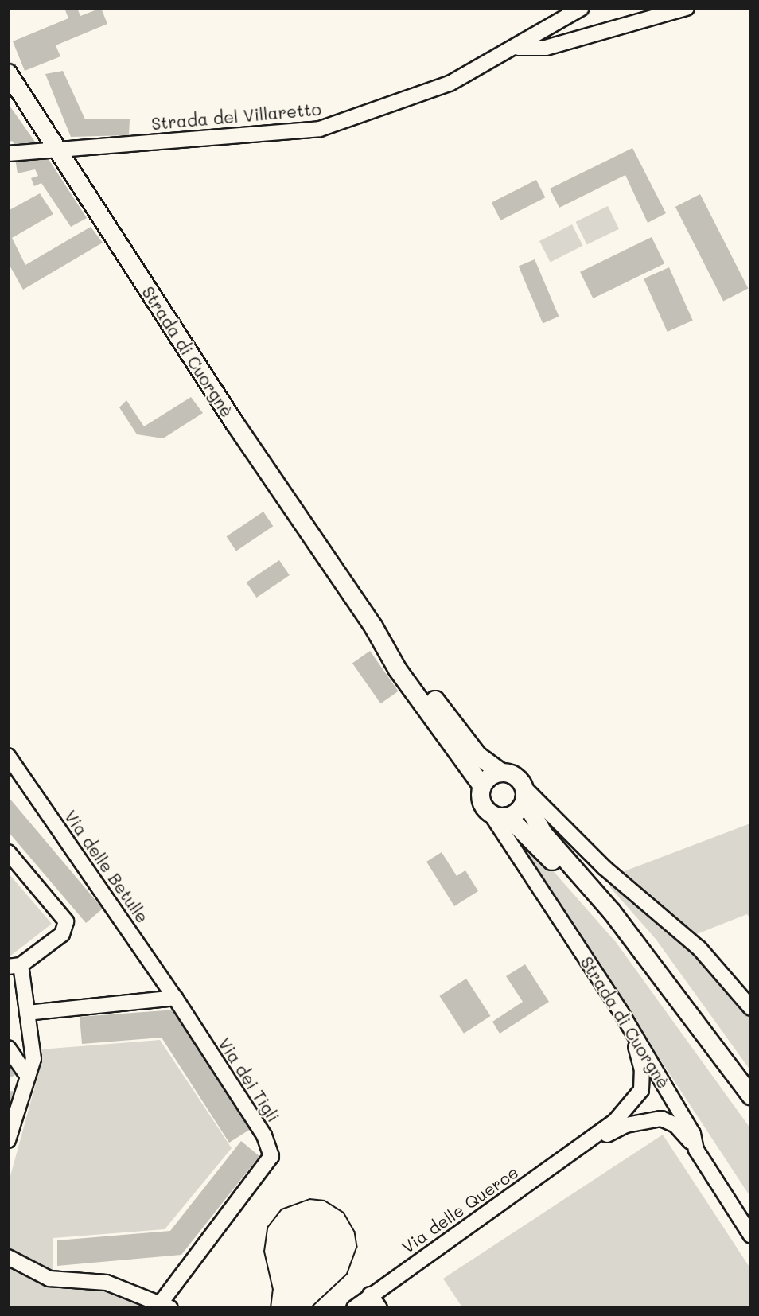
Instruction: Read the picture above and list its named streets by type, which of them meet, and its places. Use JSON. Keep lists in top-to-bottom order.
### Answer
{
  "streets": {
    "main road": ["Strada di Cuorgnè"],
    "street": [
      "Strada del Villaretto",
      "Via delle Betulle",
      "Via dei Tigli",
      "Via delle Querce"
    ]
  },
  "crossings": [
    ["Strada del Villaretto", "Strada di Cuorgnè"],
    ["Strada di Cuorgnè", "Via delle Querce"],
    ["Via delle Betulle", "Via dei Tigli"]
  ]
}
